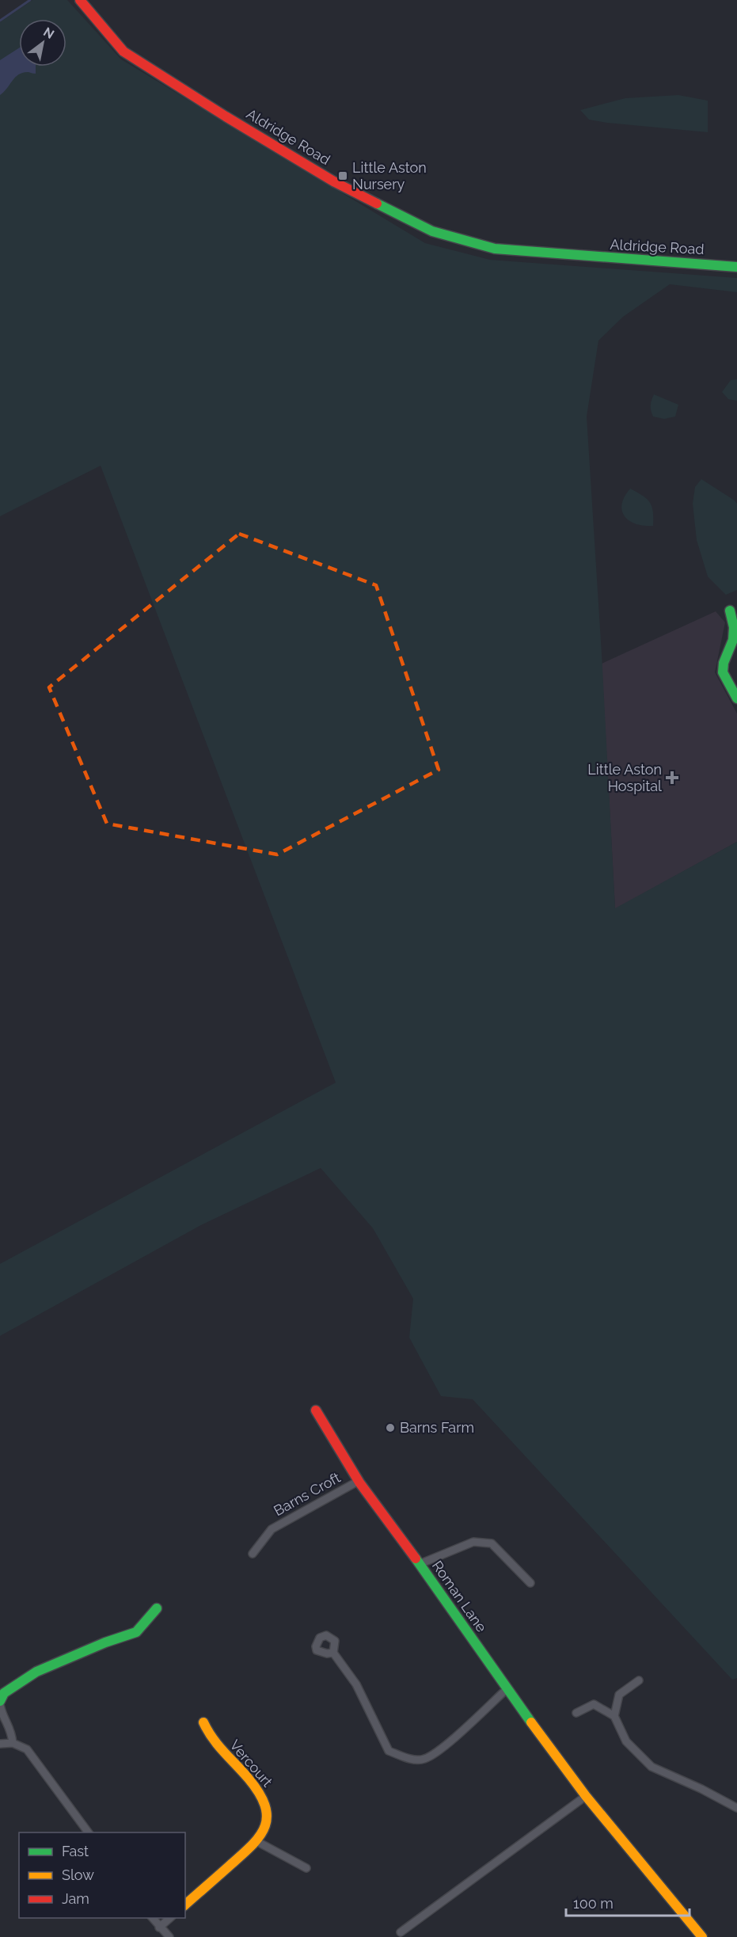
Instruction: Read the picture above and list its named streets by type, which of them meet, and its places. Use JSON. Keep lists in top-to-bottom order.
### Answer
{
  "streets": {
    "street": [
      "Aldridge Road",
      "Barns Croft",
      "Roman Lane",
      "Vercourt"
    ]
  },
  "crossings": [
    ["Barns Croft", "Roman Lane"]
  ],
  "places": {
    "transit": ["Little Aston Nursery"],
    "health": ["Little Aston Hospital"],
    "other": ["Barns Farm"]
  },
  "legend": ["Fast", "Slow", "Jam"],
  "scale_bar": "100 m",
  "north": "top right"
}
